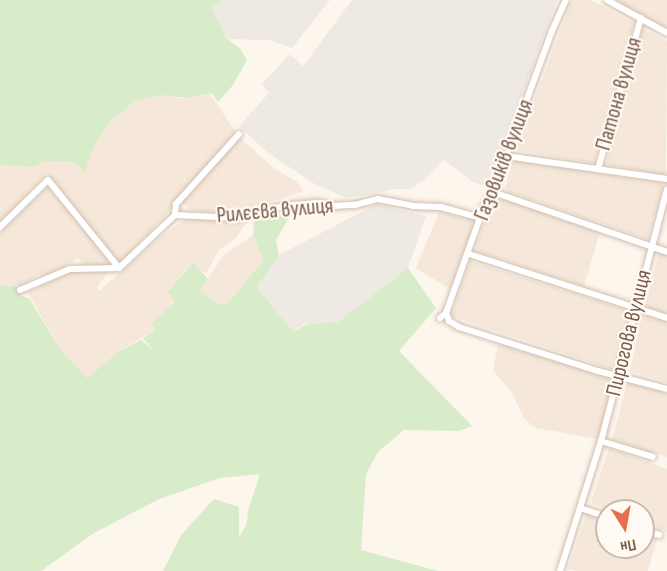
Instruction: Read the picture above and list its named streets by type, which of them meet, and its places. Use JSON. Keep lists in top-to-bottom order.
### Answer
{
  "streets": {
    "street": [
      "Патона вулиця",
      "Газовиків вулиця",
      "Рилєєва вулиця",
      "Пирогова вулиця"
    ]
  },
  "crossings": [
    ["Газовиків вулиця", "Рилєєва вулиця"]
  ],
  "north": "bottom"
}
